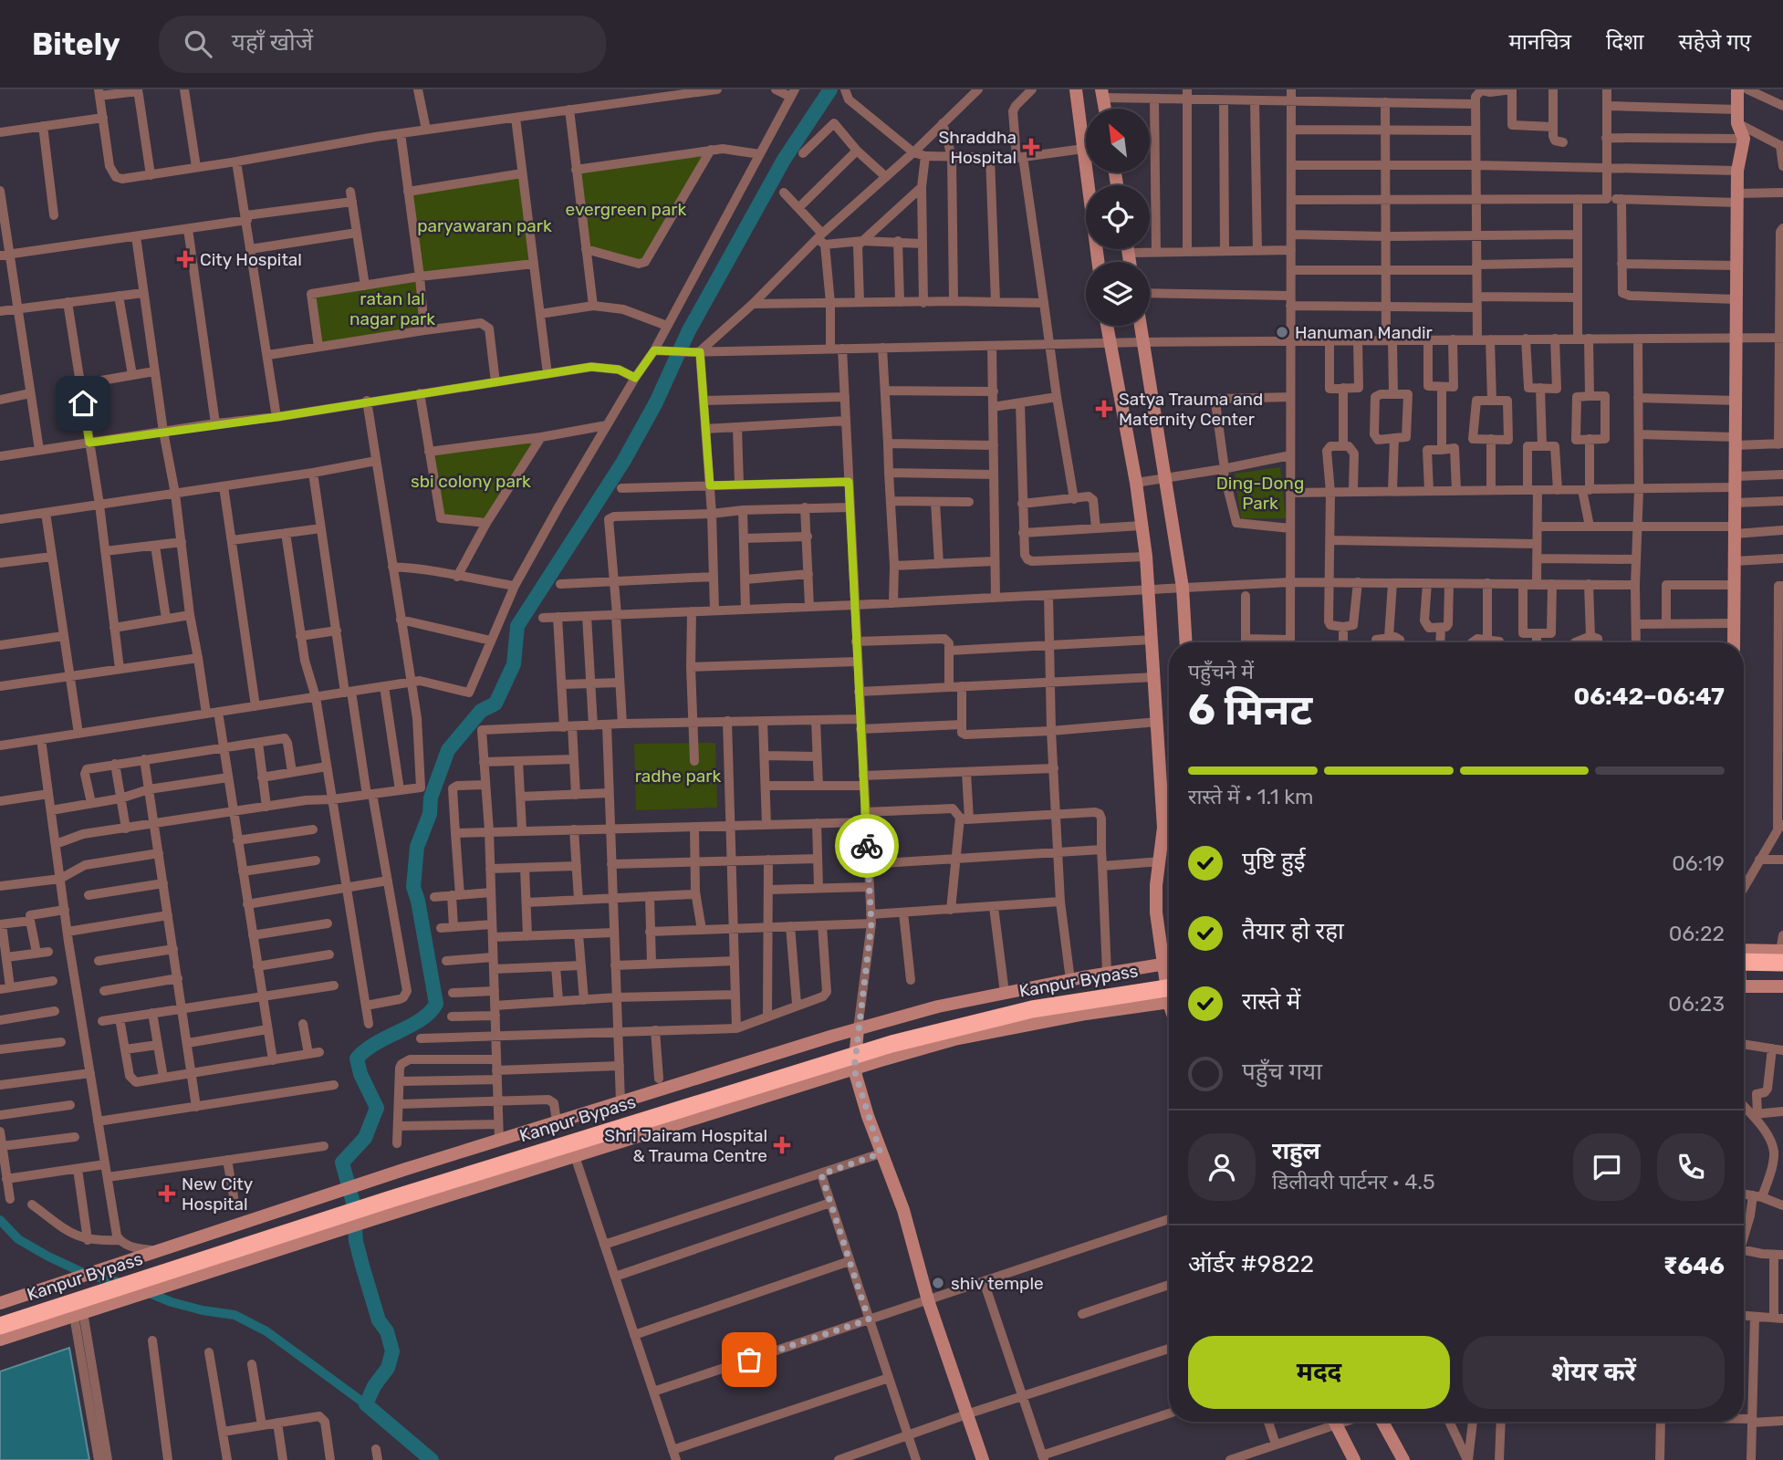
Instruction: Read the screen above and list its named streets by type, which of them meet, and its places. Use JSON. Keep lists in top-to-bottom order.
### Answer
{
  "streets": {
    "highway": ["Kanpur Bypass"]
  },
  "parks": [
    "evergreen park",
    "paryawaran park",
    "ratan lal nagar park",
    "sbi colony park",
    "Ding-Dong Park",
    "radhe park"
  ],
  "places": {
    "health": [
      "Shraddha Hospital",
      "City Hospital",
      "Satya Trauma and Maternity Center",
      "Shri Jairam Hospital & Trauma Centre",
      "New City Hospital"
    ],
    "other": ["Hanuman Mandir", "shiv temple"]
  },
  "north": "top left",
  "page": {
    "header": "Bitely",
    "search": "यहाँ खोजें",
    "nav": ["मानचित्र", "दिशा", "सहेजे गए"],
    "heading": ["6 मिनट", "पहुँचने में", "06:42–06:47"],
    "panel": [
      "राहुल",
      "डिलीवरी पार्टनर · 4.5",
      "ऑर्डर #9822",
      "₹646"
    ],
    "bar": "रास्ते में · 1.1 km",
    "list": [
      ["पुष्टि हुई", "06:19"],
      ["तैयार हो रहा", "06:22"],
      ["रास्ते में", "06:23"],
      "पहुँच गया"
    ],
    "buttons": ["मदद", "शेयर करें"]
  }
}
